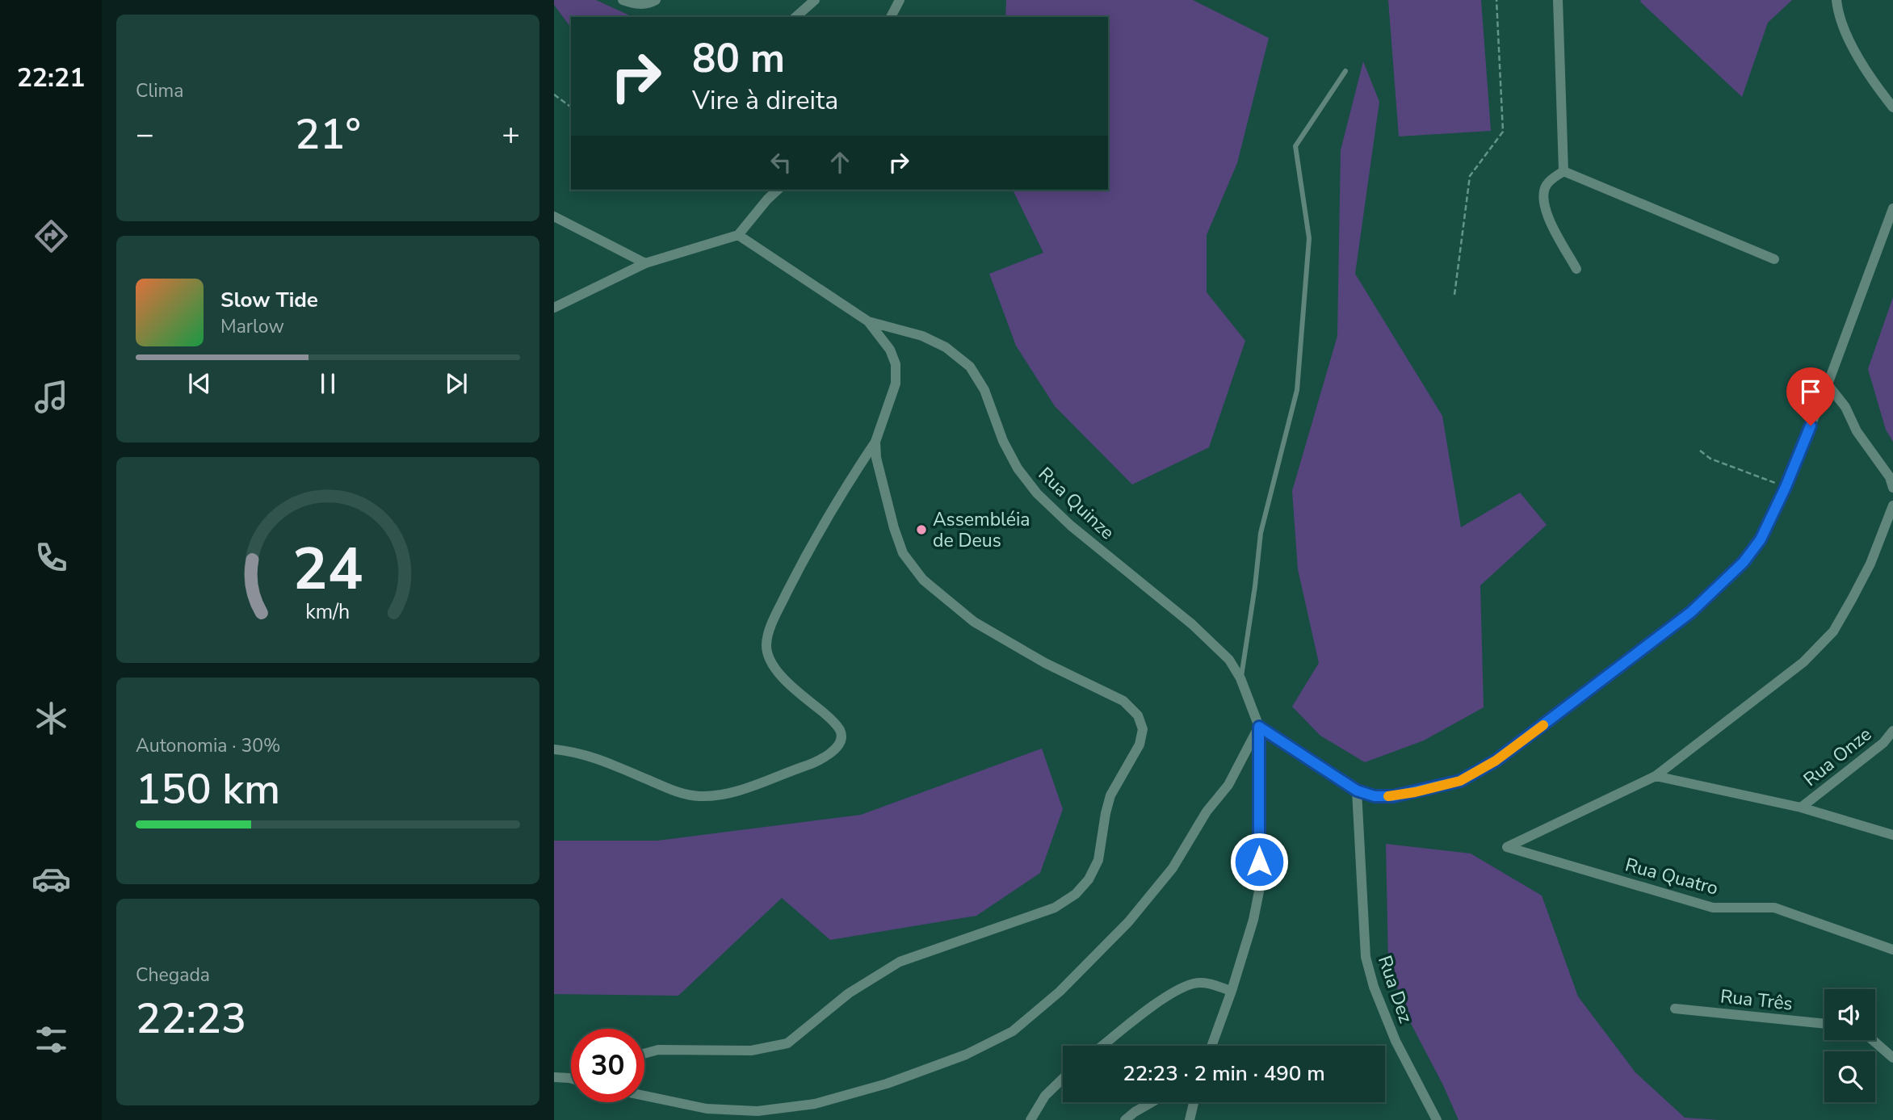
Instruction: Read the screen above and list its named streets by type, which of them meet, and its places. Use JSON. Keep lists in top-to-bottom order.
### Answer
{
  "streets": {
    "street": [
      "Rua Quinze",
      "Rua Onze",
      "Rua Quatro",
      "Rua Dez",
      "Rua Três"
    ]
  },
  "places": ["Assembléia de Deus"],
  "page": {
    "tabs": "22:21",
    "tile": [
      "Clima",
      ["Autonomia · 30%", "150 km"],
      ["Chegada", "22:23"]
    ],
    "turn": ["80 m", "Vire à direita"],
    "heat": ["−", "21°", "+"],
    "song": ["Slow Tide", "Marlow"],
    "limit": "30",
    "trip": "22:23 · 2 min · 490 m",
    "gauge": ["24", "km/h"]
  }
}
